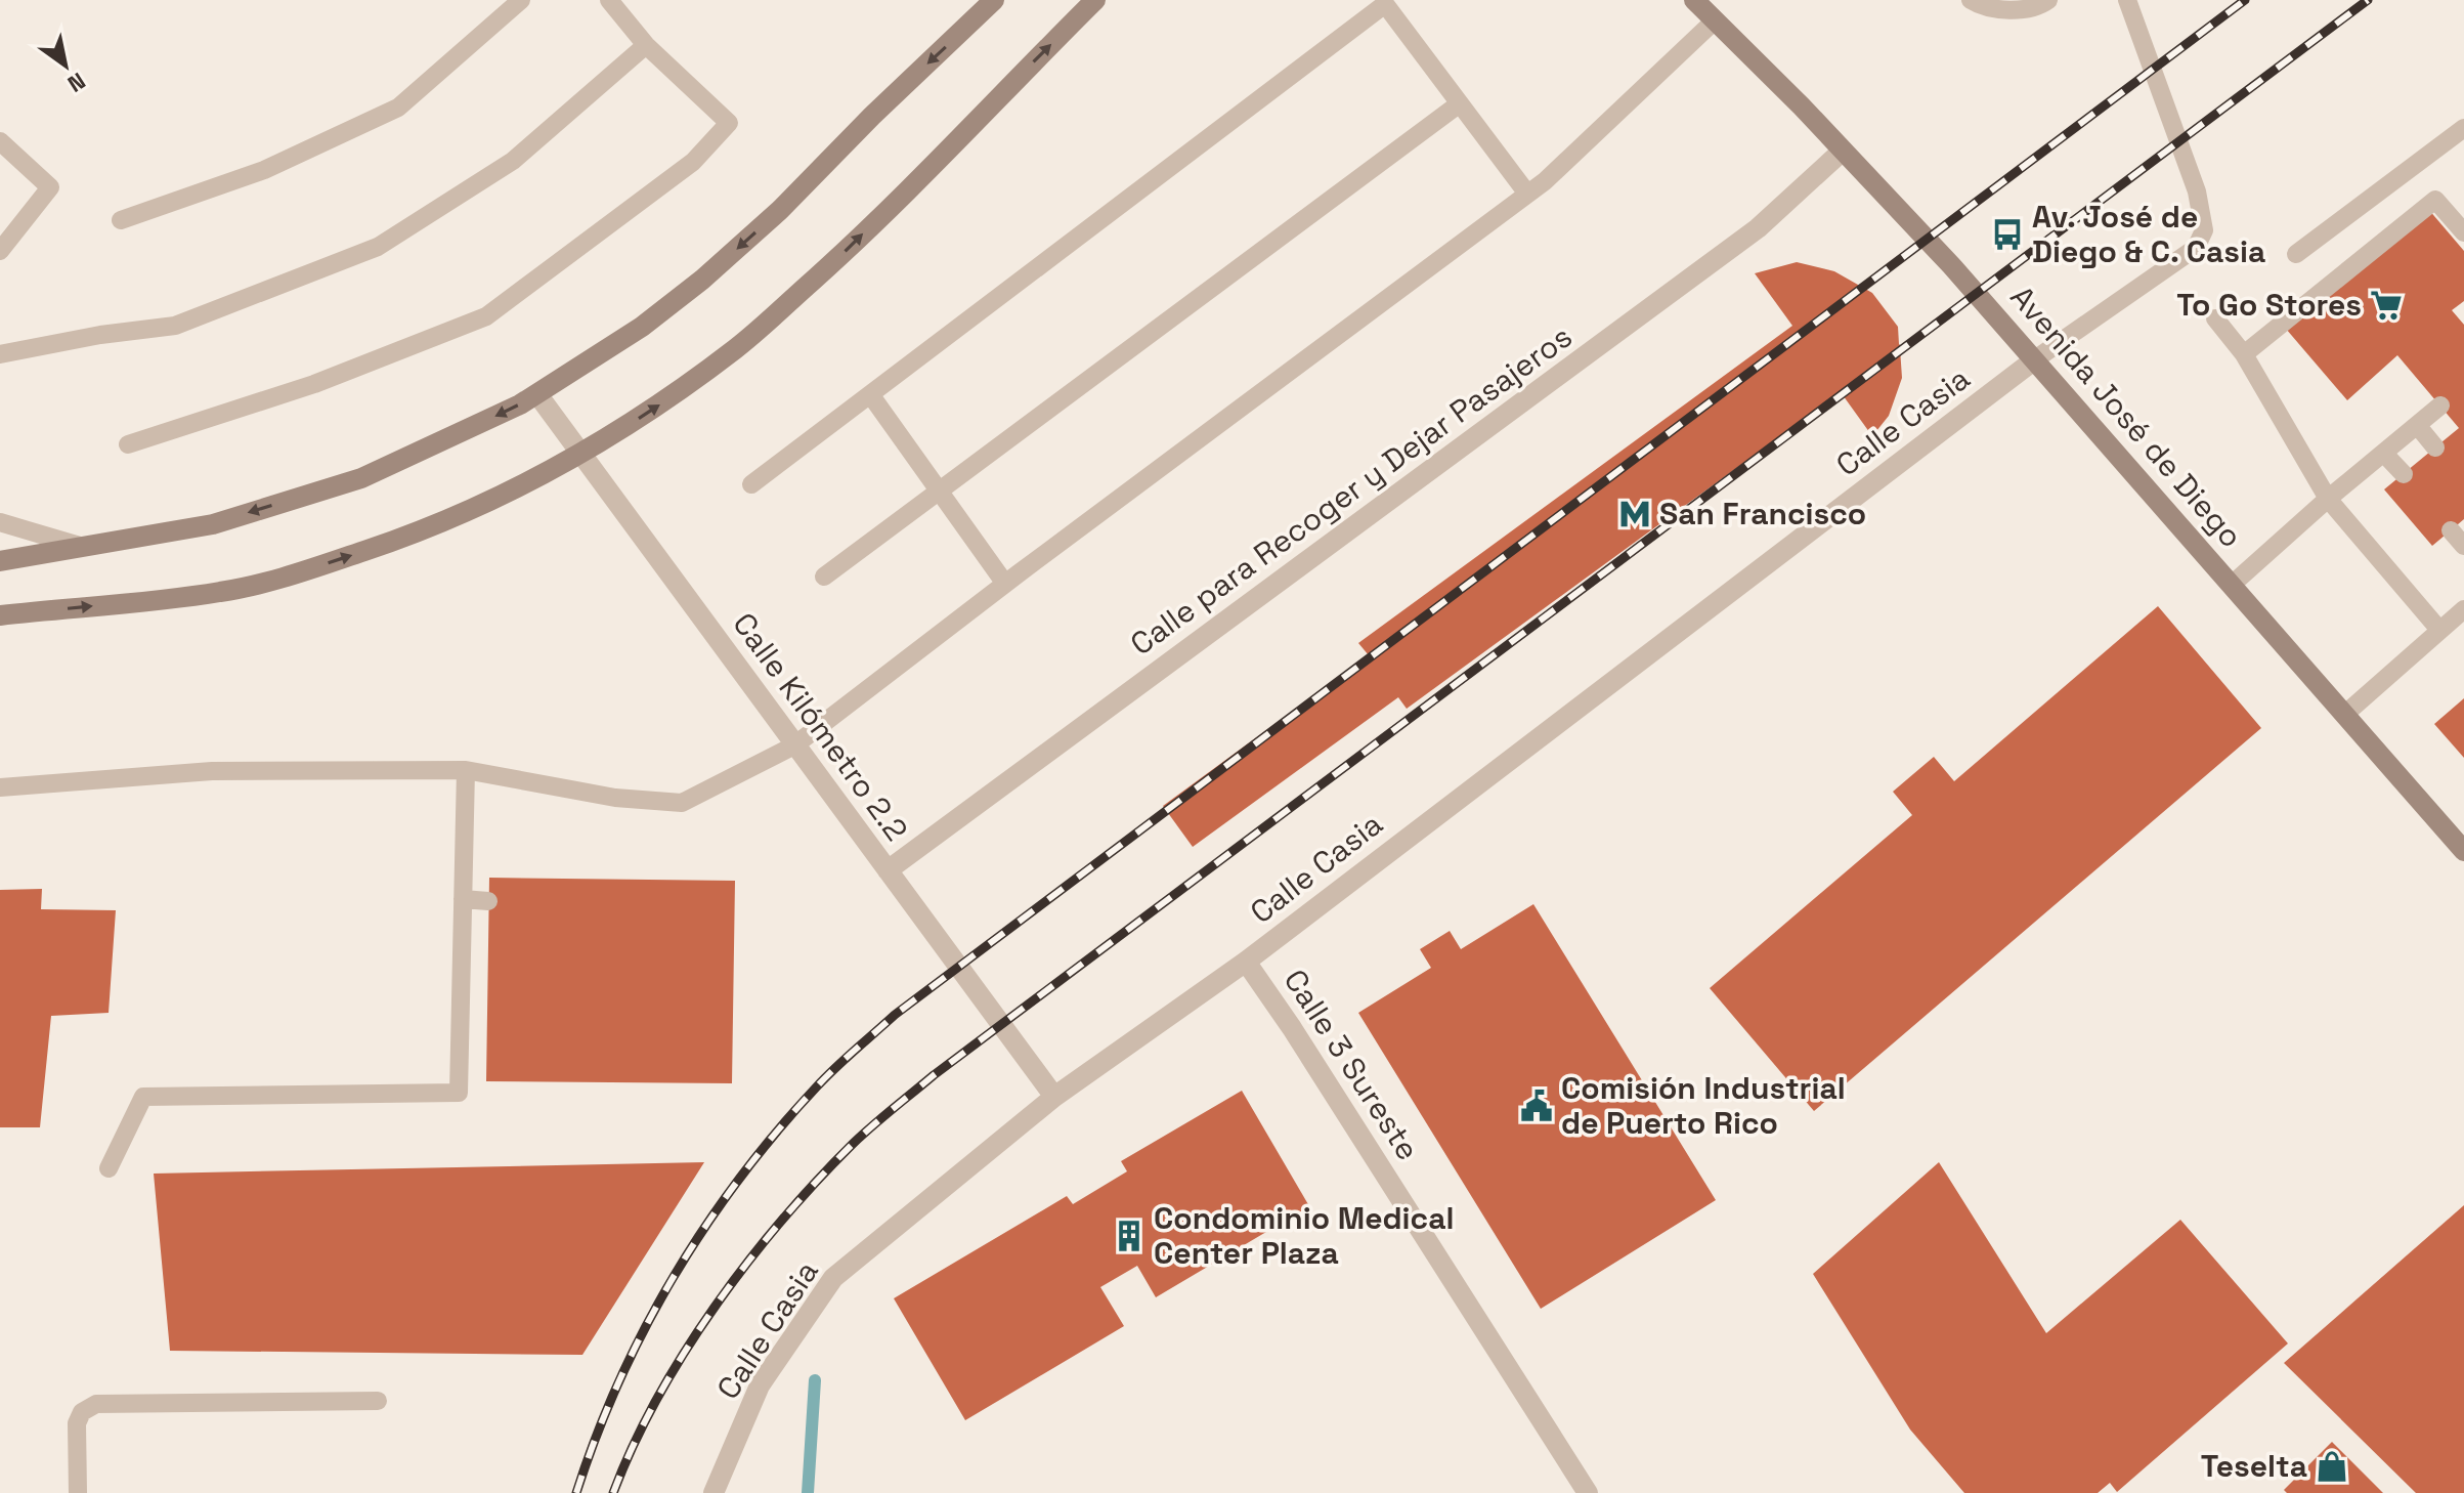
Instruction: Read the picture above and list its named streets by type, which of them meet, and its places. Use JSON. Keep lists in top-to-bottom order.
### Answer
{
  "streets": {
    "main road": ["Avenida José de Diego"],
    "street": [
      "Calle Casia",
      "Calle para Recoger y Dejar Pasajeros",
      "Calle Kilómetro 2.2",
      "Calle 3 Sureste"
    ]
  },
  "crossings": [
    ["Avenida José de Diego", "Calle Casia"],
    ["Avenida José de Diego", "Calle para Recoger y Dejar Pasajeros"],
    ["Calle Casia", "Calle Kilómetro 2.2"],
    ["Calle Casia", "Calle 3 Sureste"],
    ["Calle para Recoger y Dejar Pasajeros", "Calle Kilómetro 2.2"]
  ],
  "places": {
    "bus stop": ["Av. José de Diego & C. Casia"],
    "supermarket": ["To Go Stores"],
    "metro station": ["San Francisco"],
    "public building": ["Comisión Industrial de Puerto Rico"],
    "building": ["Condominio Medical Center Plaza"],
    "shop": ["Teselta"]
  },
  "north": "bottom right"
}
